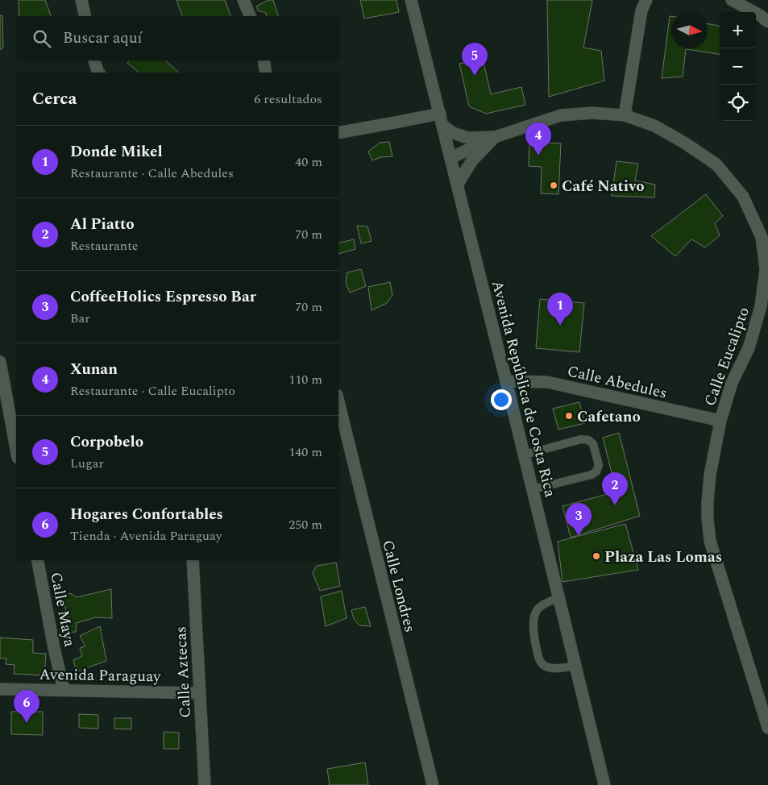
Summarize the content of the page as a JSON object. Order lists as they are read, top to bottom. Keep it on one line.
{"streets":{"street":["Calle Eucalipto","Calle Abedules","Avenida República de Costa Rica","Calle Londres","Calle Maya","Calle Aztecas","Avenida Paraguay"]},"crossings":[["Calle Eucalipto","Calle Abedules"],["Calle Eucalipto","Avenida República de Costa Rica"],["Calle Abedules","Avenida República de Costa Rica"],["Calle Maya","Avenida Paraguay"],["Calle Aztecas","Avenida Paraguay"]],"places":["Café Nativo","Cafetano","Plaza Las Lomas"],"north":"right","page":{"map_buttons":["+","−"],"search":"Buscar aquí","pins":["5","4","1","2","3","6"],"heading":["Cerca","6 resultados"],"list":[{"mark":"1","name":"Donde Mikel","note":"Restaurante · Calle Abedules","value":"40 m"},{"mark":"2","name":"Al Piatto","note":"Restaurante","value":"70 m"},{"mark":"3","name":"CoffeeHolics Espresso Bar","note":"Bar","value":"70 m"},{"mark":"4","name":"Xunan","note":"Restaurante · Calle Eucalipto","value":"110 m"},{"mark":"5","name":"Corpobelo","note":"Lugar","value":"140 m"},{"mark":"6","name":"Hogares Confortables","note":"Tienda · Avenida Paraguay","value":"250 m"}]}}
